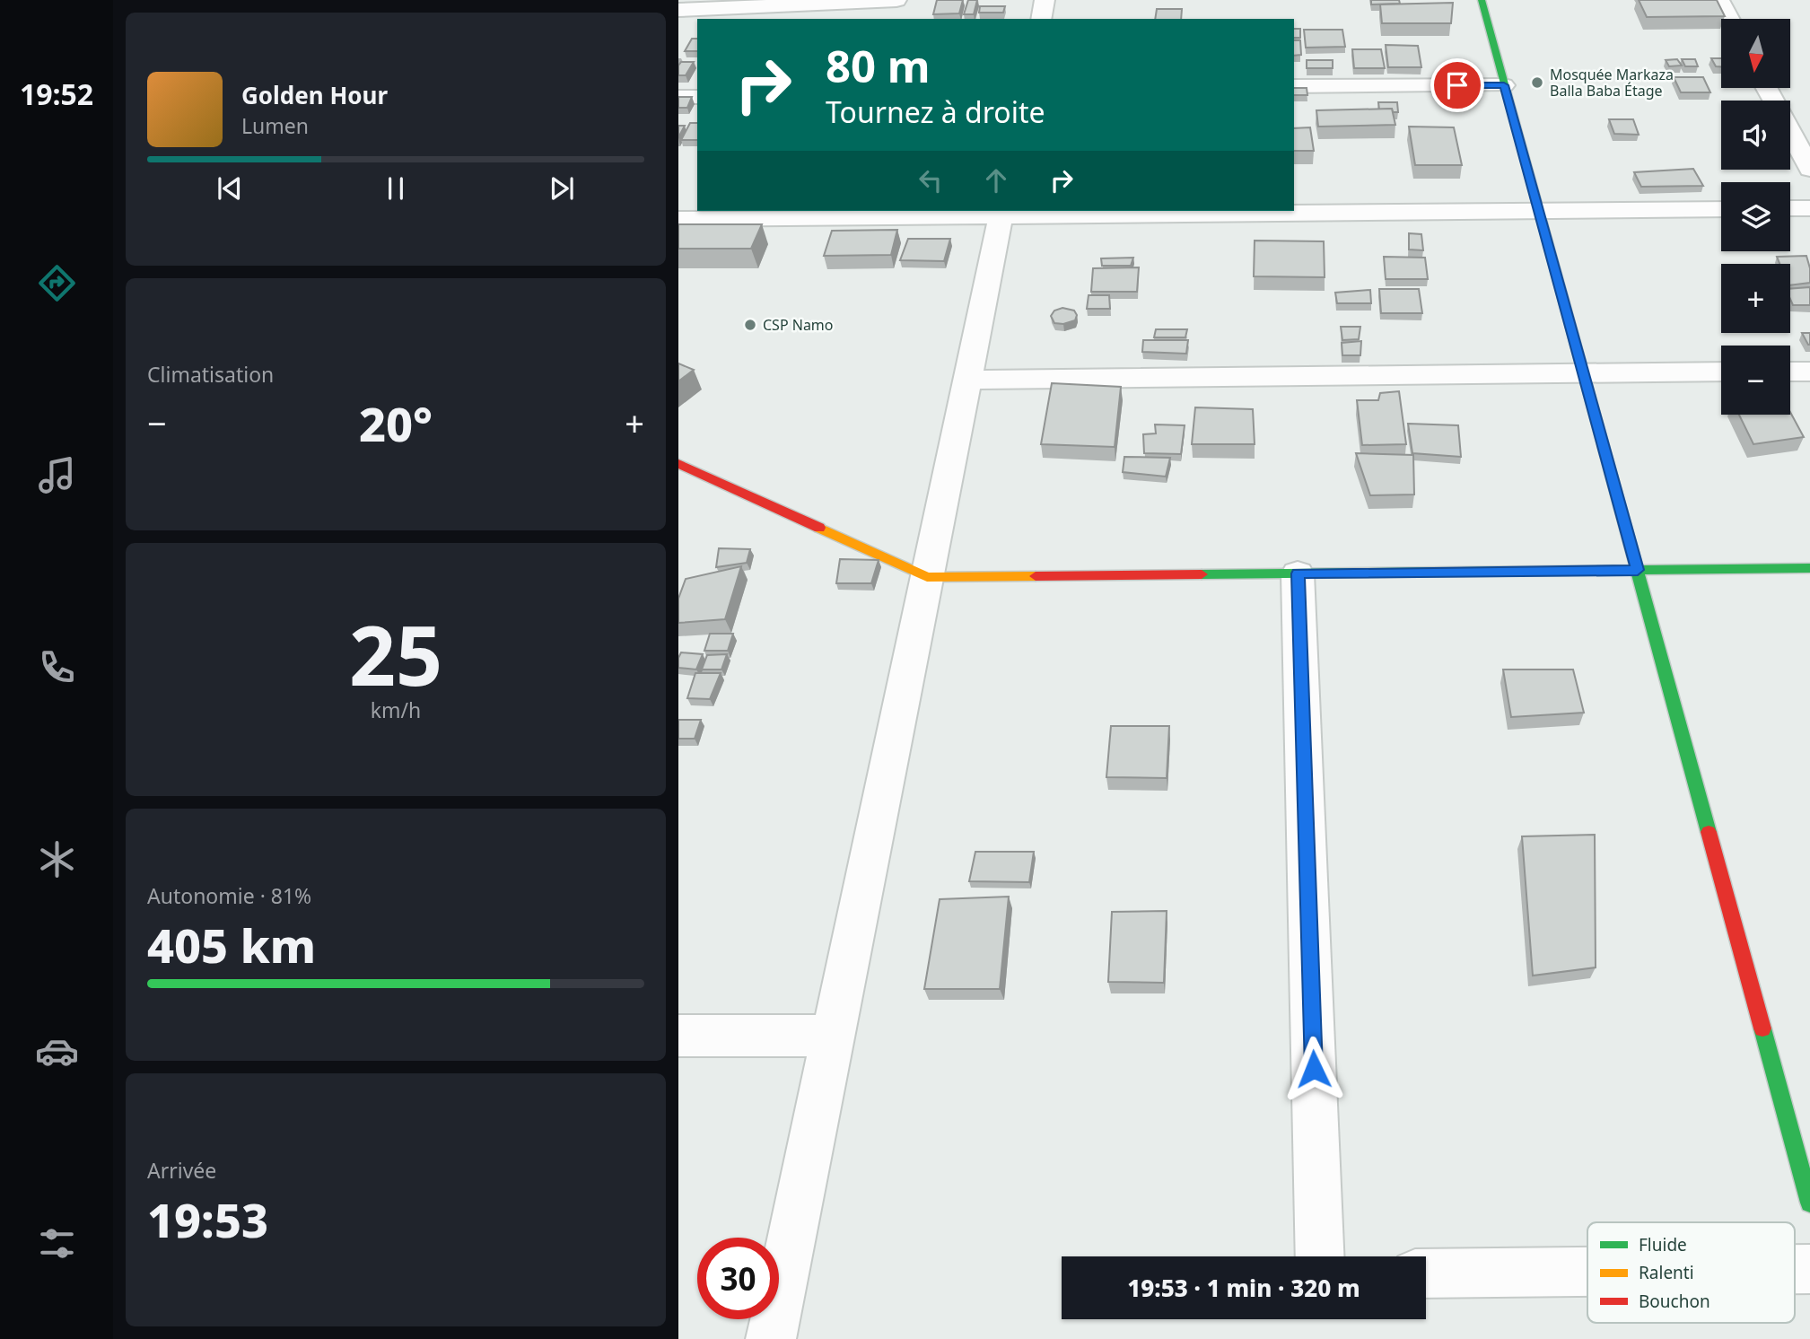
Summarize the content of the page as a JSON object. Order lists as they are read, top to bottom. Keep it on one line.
{"places":["Mosquée Markaza Balla Baba Étage","CSP Namo"],"legend":["Fluide","Ralenti","Bouchon"],"north":"bottom","page":{"tabs":"19:52","map_buttons":["+","−"],"turn":["80 m","Tournez à droite"],"song":["Golden Hour","Lumen"],"tile":["Climatisation",["25","km/h"],["Autonomie · 81%","405 km"],["Arrivée","19:53"]],"heat":["−","20°","+"],"limit":"30","trip":"19:53 · 1 min · 320 m"}}
